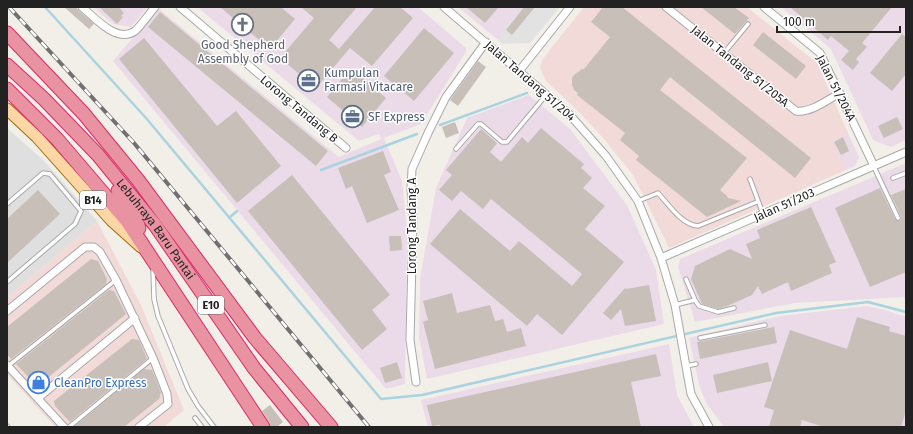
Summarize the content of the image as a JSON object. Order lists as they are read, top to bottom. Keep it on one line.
{"streets":{"highway":["Lebuhraya Baru Pantai","E10"],"main road":["B14"],"street":["Jalan Tandang 51/205A","Jalan Tandang 51/204","Jalan 51/204A","Lorong Tandang B","Jalan 51/203","Lorong Tandang A"]},"crossings":[["Jalan Tandang 51/205A","Jalan 51/204A"],["Jalan Tandang 51/204","Jalan 51/203"],["Jalan Tandang 51/204","Lorong Tandang A"],["Jalan 51/204A","Jalan 51/203"],["B14","Lebuhraya Baru Pantai"]],"places":{"church":["Good Shepherd Assembly of God"],"office":["Kumpulan Farmasi Vitacare","SF Express"],"shop":["CleanPro Express"]},"scale_bar":"100 m"}
